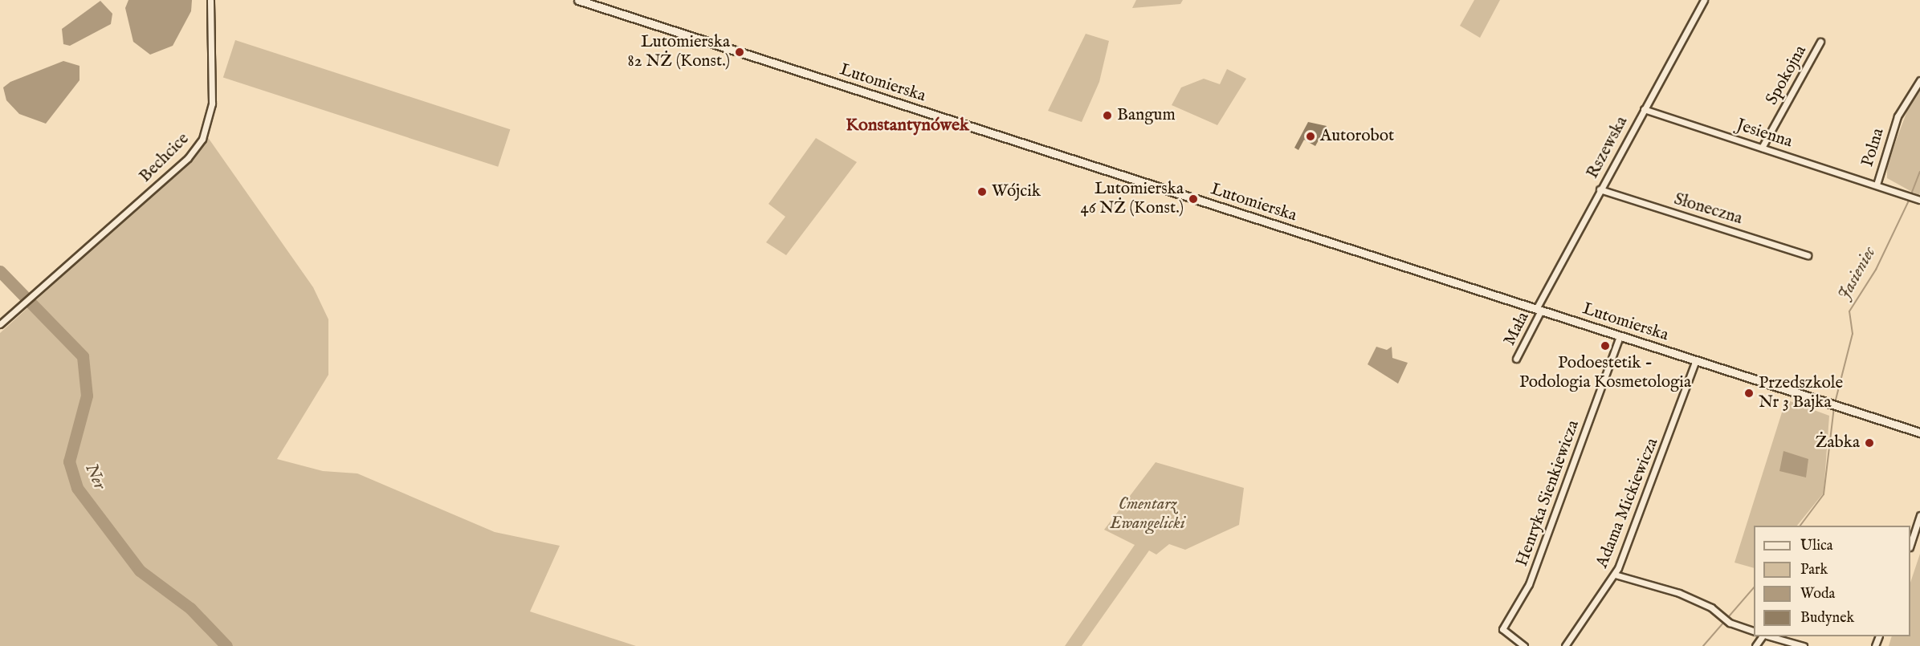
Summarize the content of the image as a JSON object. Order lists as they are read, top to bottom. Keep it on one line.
{"streets":{"main road":["Lutomierska"],"street":["Spokojna","Jesienna","Rszewska","Polna","Bechcice","Słoneczna","Mała","Henryka Sienkiewicza","Adama Mickiewicza"]},"crossings":[["Spokojna","Jesienna"],["Lutomierska","Rszewska"],["Lutomierska","Mała"],["Lutomierska","Henryka Sienkiewicza"],["Lutomierska","Adama Mickiewicza"],["Jesienna","Rszewska"],["Jesienna","Polna"],["Rszewska","Słoneczna"],["Rszewska","Mała"]],"districts":["Konstantynówek"],"water":["Jasieniec","Ner"],"parks":["Cmentarz Ewangelicki"],"places":["Lutomierska 82 NŻ (Konst.)","Bangum","Autorobot","Wójcik","Lutomierska 46 NŻ (Konst.)","Podoestetik - Podologia Kosmetologia","Przedszkole Nr 3 Bajka","Żabka"],"legend":["Ulica","Park","Woda","Budynek"]}
